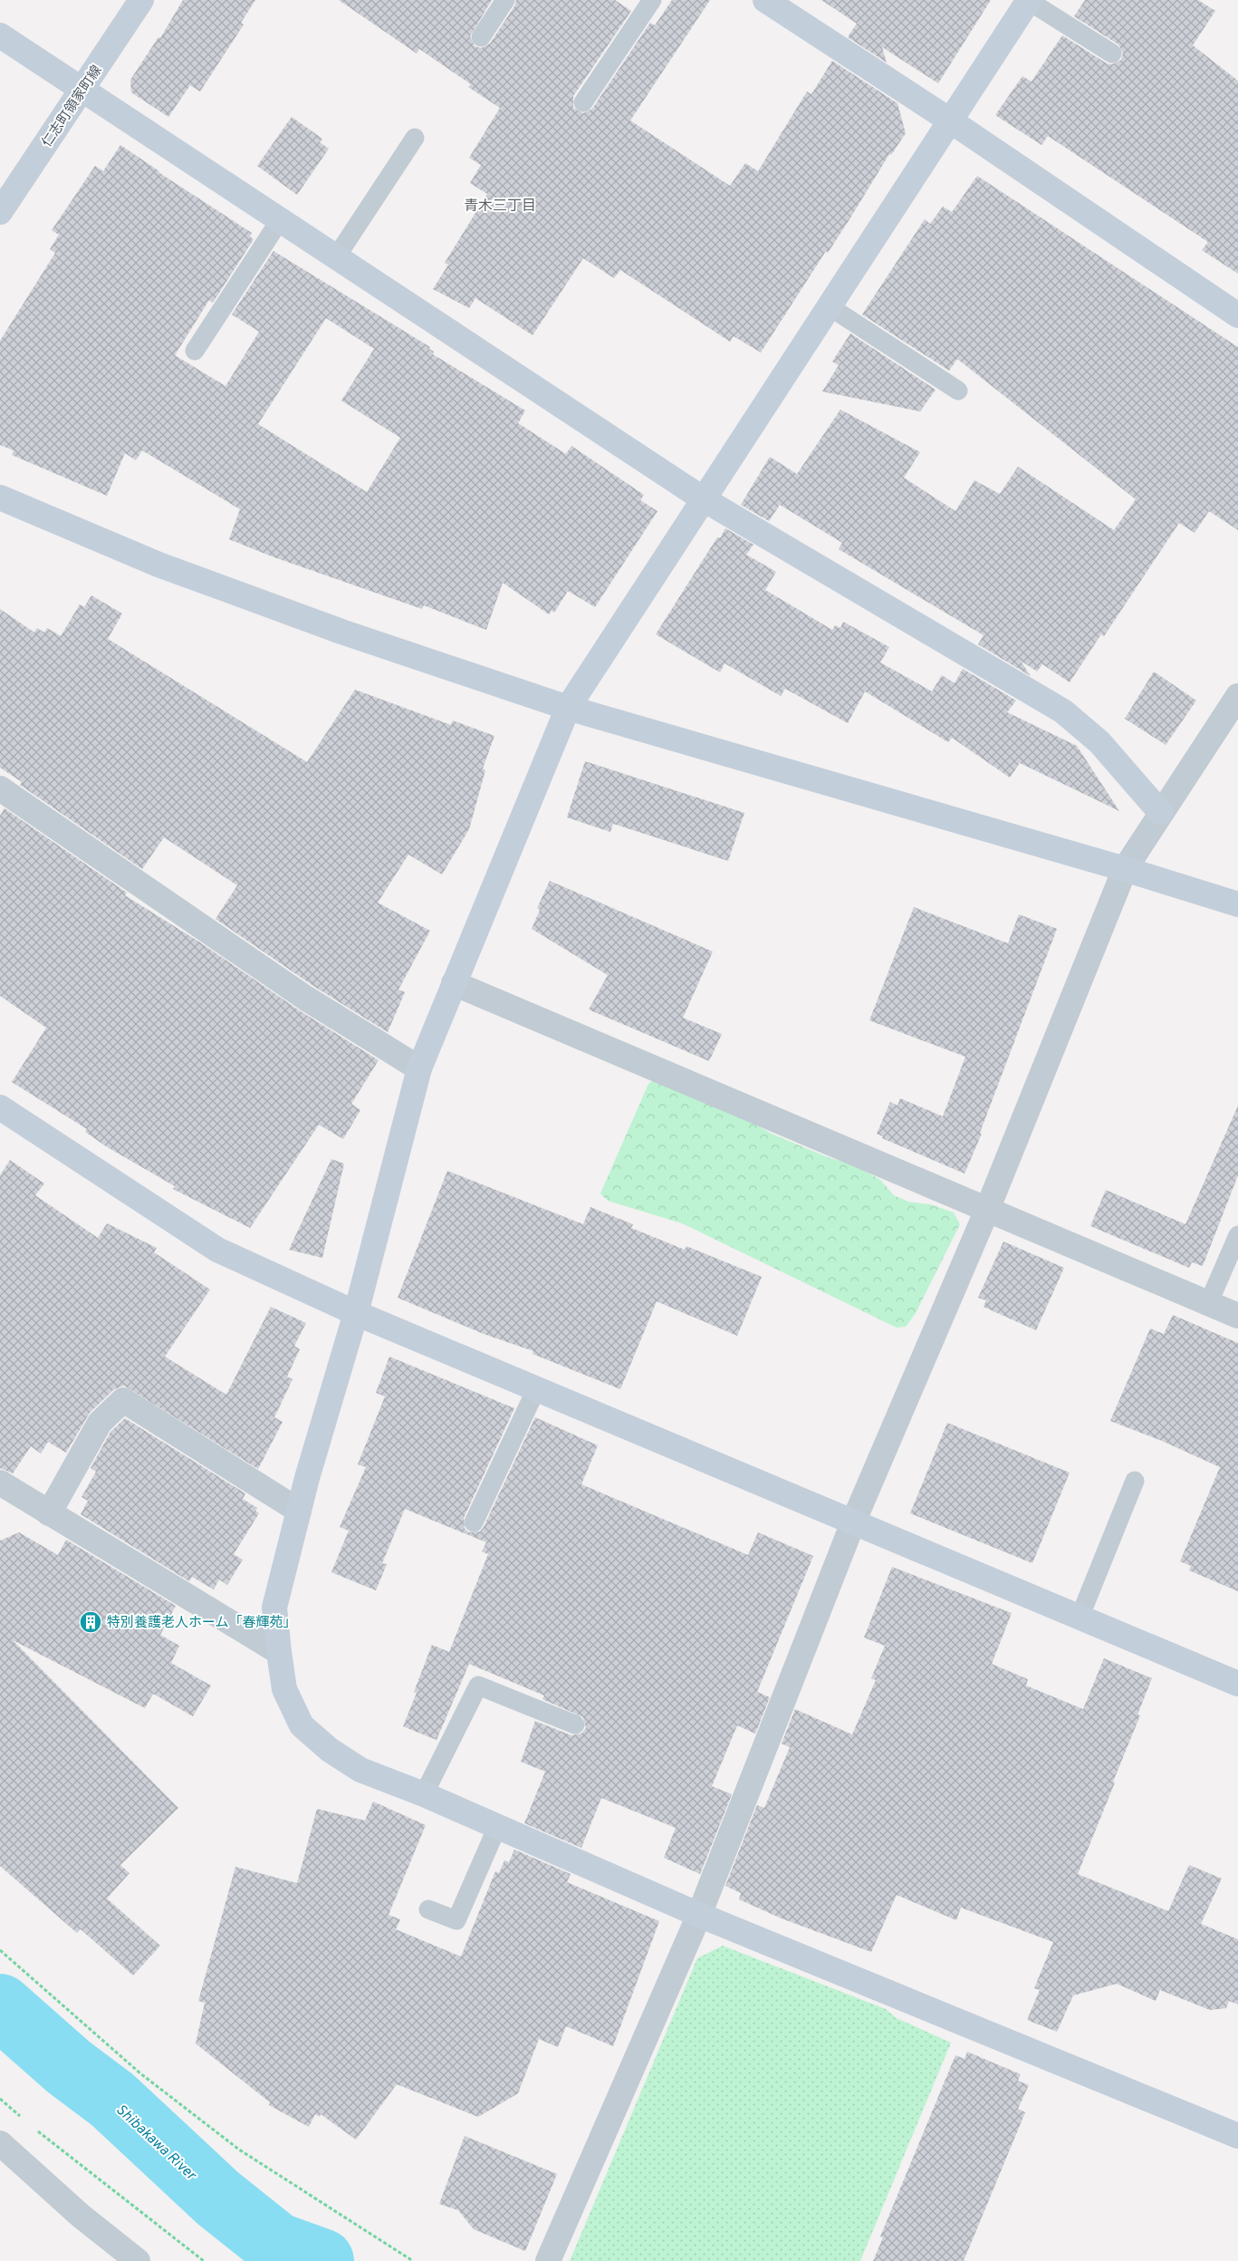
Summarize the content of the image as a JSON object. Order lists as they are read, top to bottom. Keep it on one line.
{"streets":{"street":["仁志町領家町線"]},"districts":["青木三丁目"],"water":["Shibakawa River"],"places":{"building":["特別養護老人ホーム「春輝苑」"]}}
